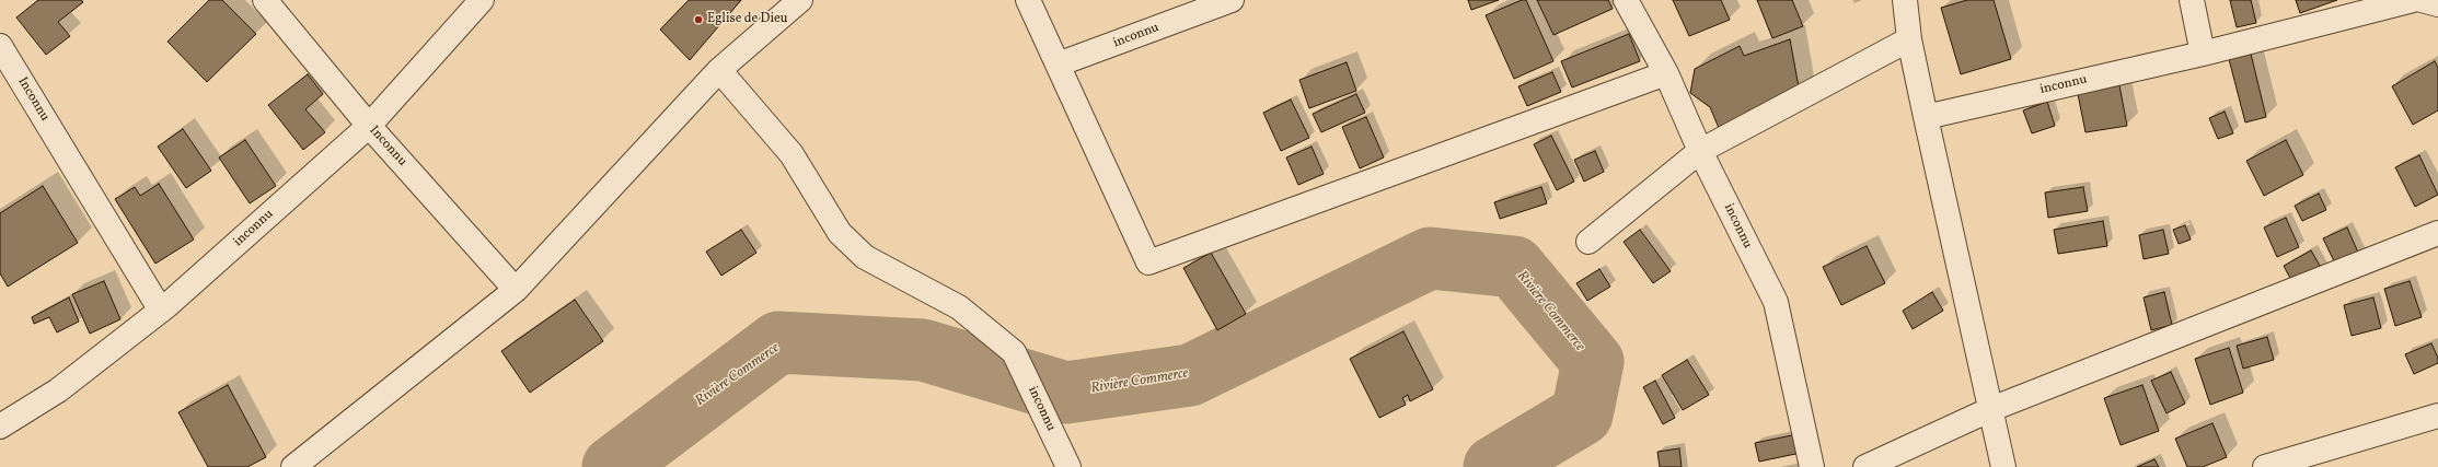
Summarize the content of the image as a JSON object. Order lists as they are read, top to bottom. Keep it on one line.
{"streets":{"street":["inconnu","Inconnu"]},"crossings":[["inconnu","Inconnu"]],"water":["Rivière Commerce"],"places":["Eglise de Dieu"]}
